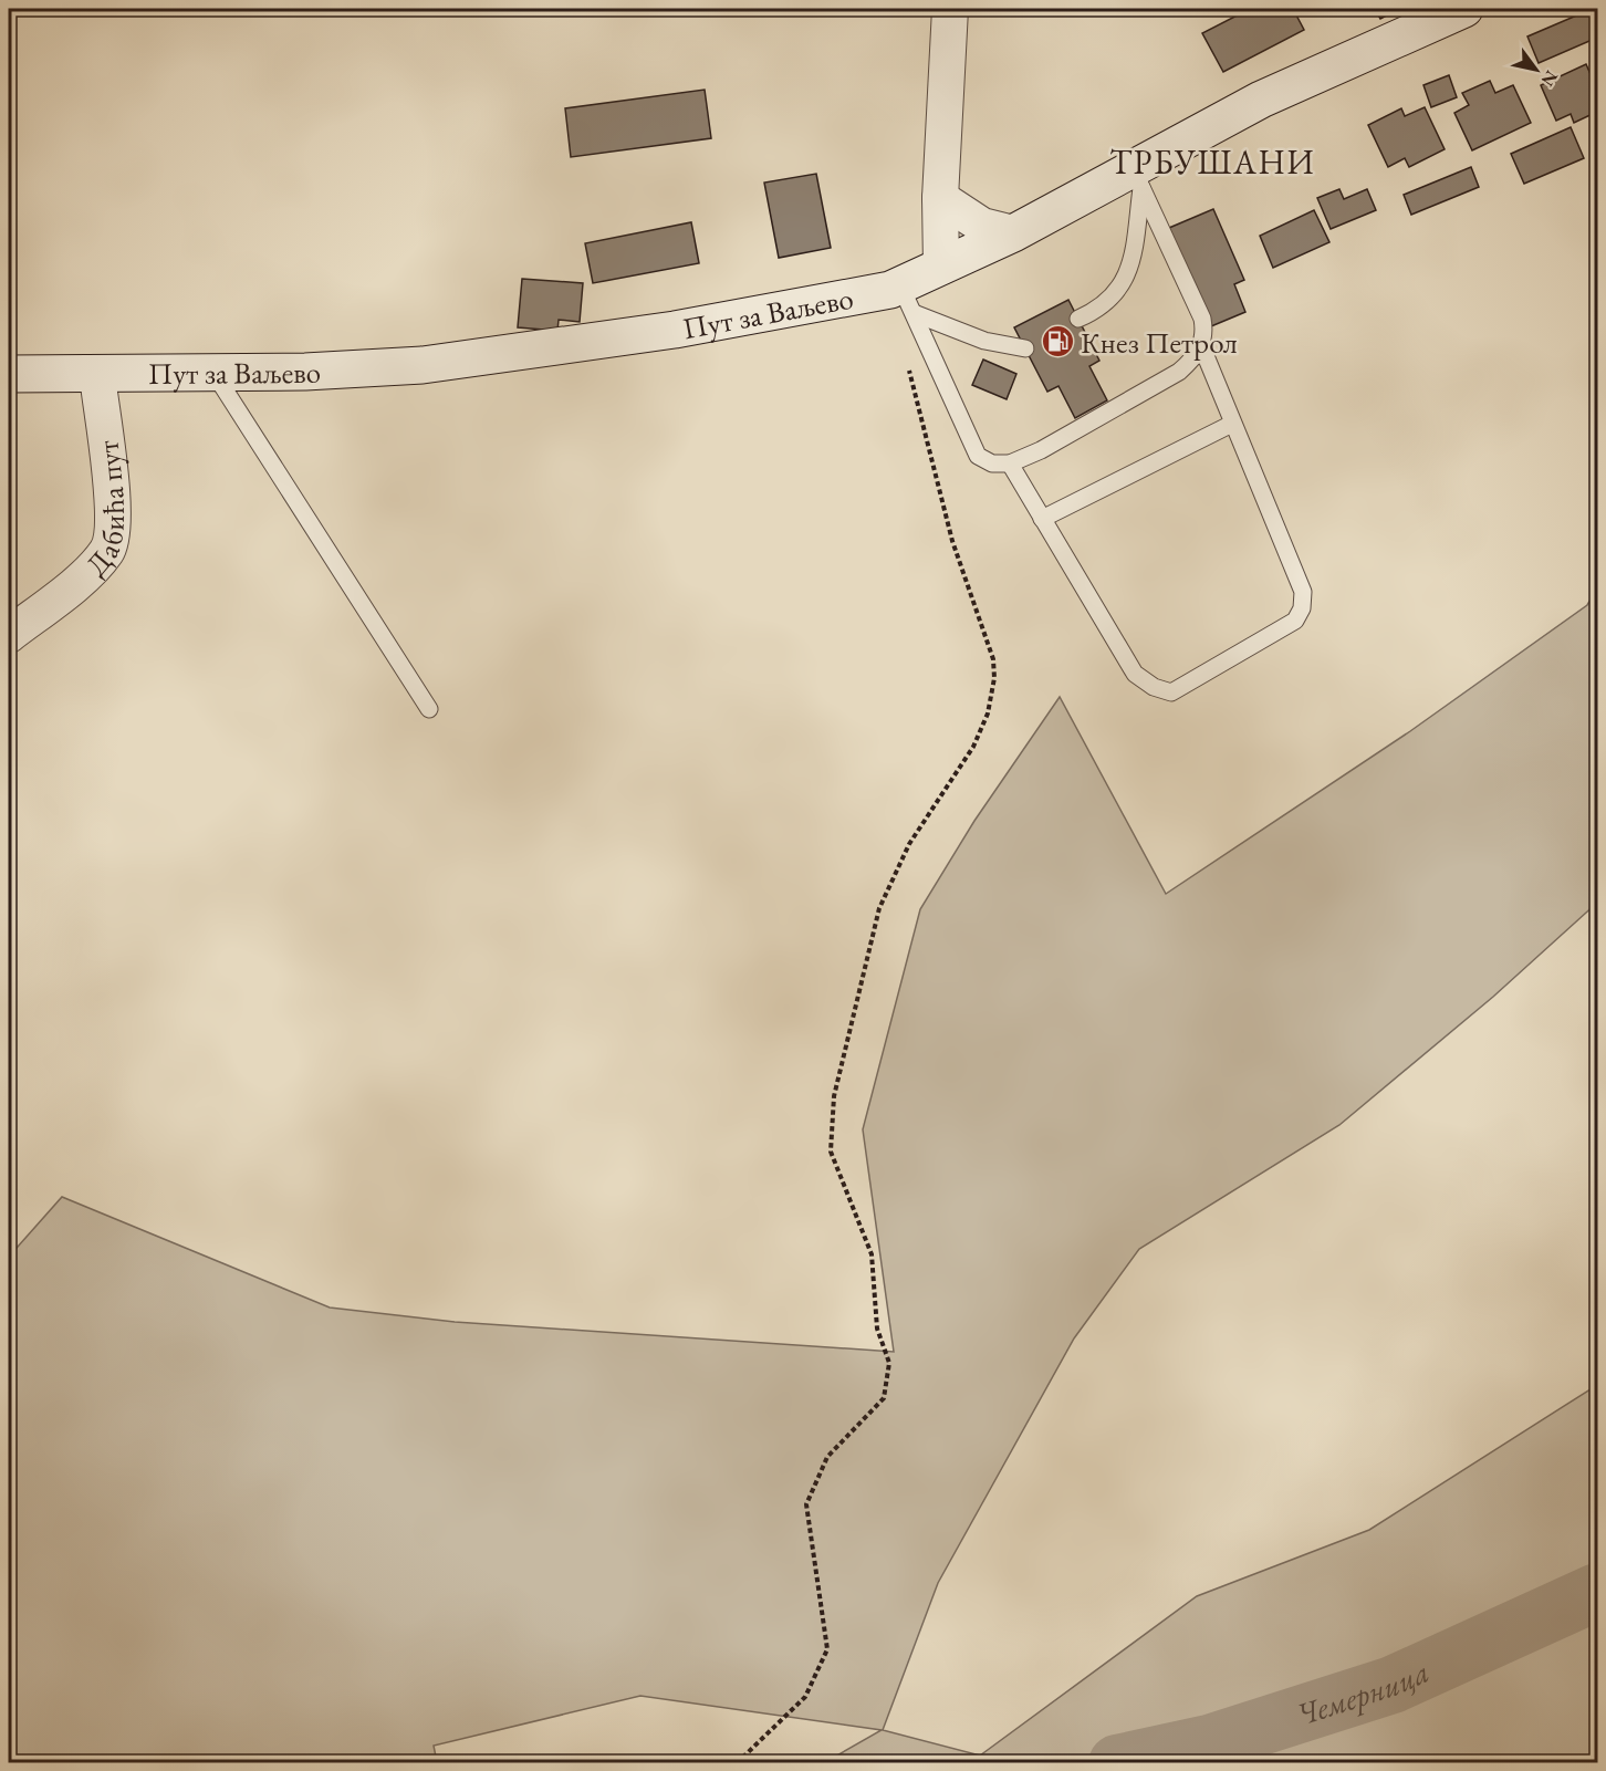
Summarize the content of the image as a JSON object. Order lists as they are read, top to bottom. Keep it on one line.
{"streets":{"main road":["Пут за Ваљево"],"street":["Дабића пут"]},"crossings":[["Пут за Ваљево","Дабића пут"]],"districts":["ТРБУШАНИ"],"water":["Чемерница"],"places":{"fuel station":["Кнез Петрол"]},"north":"bottom right"}
